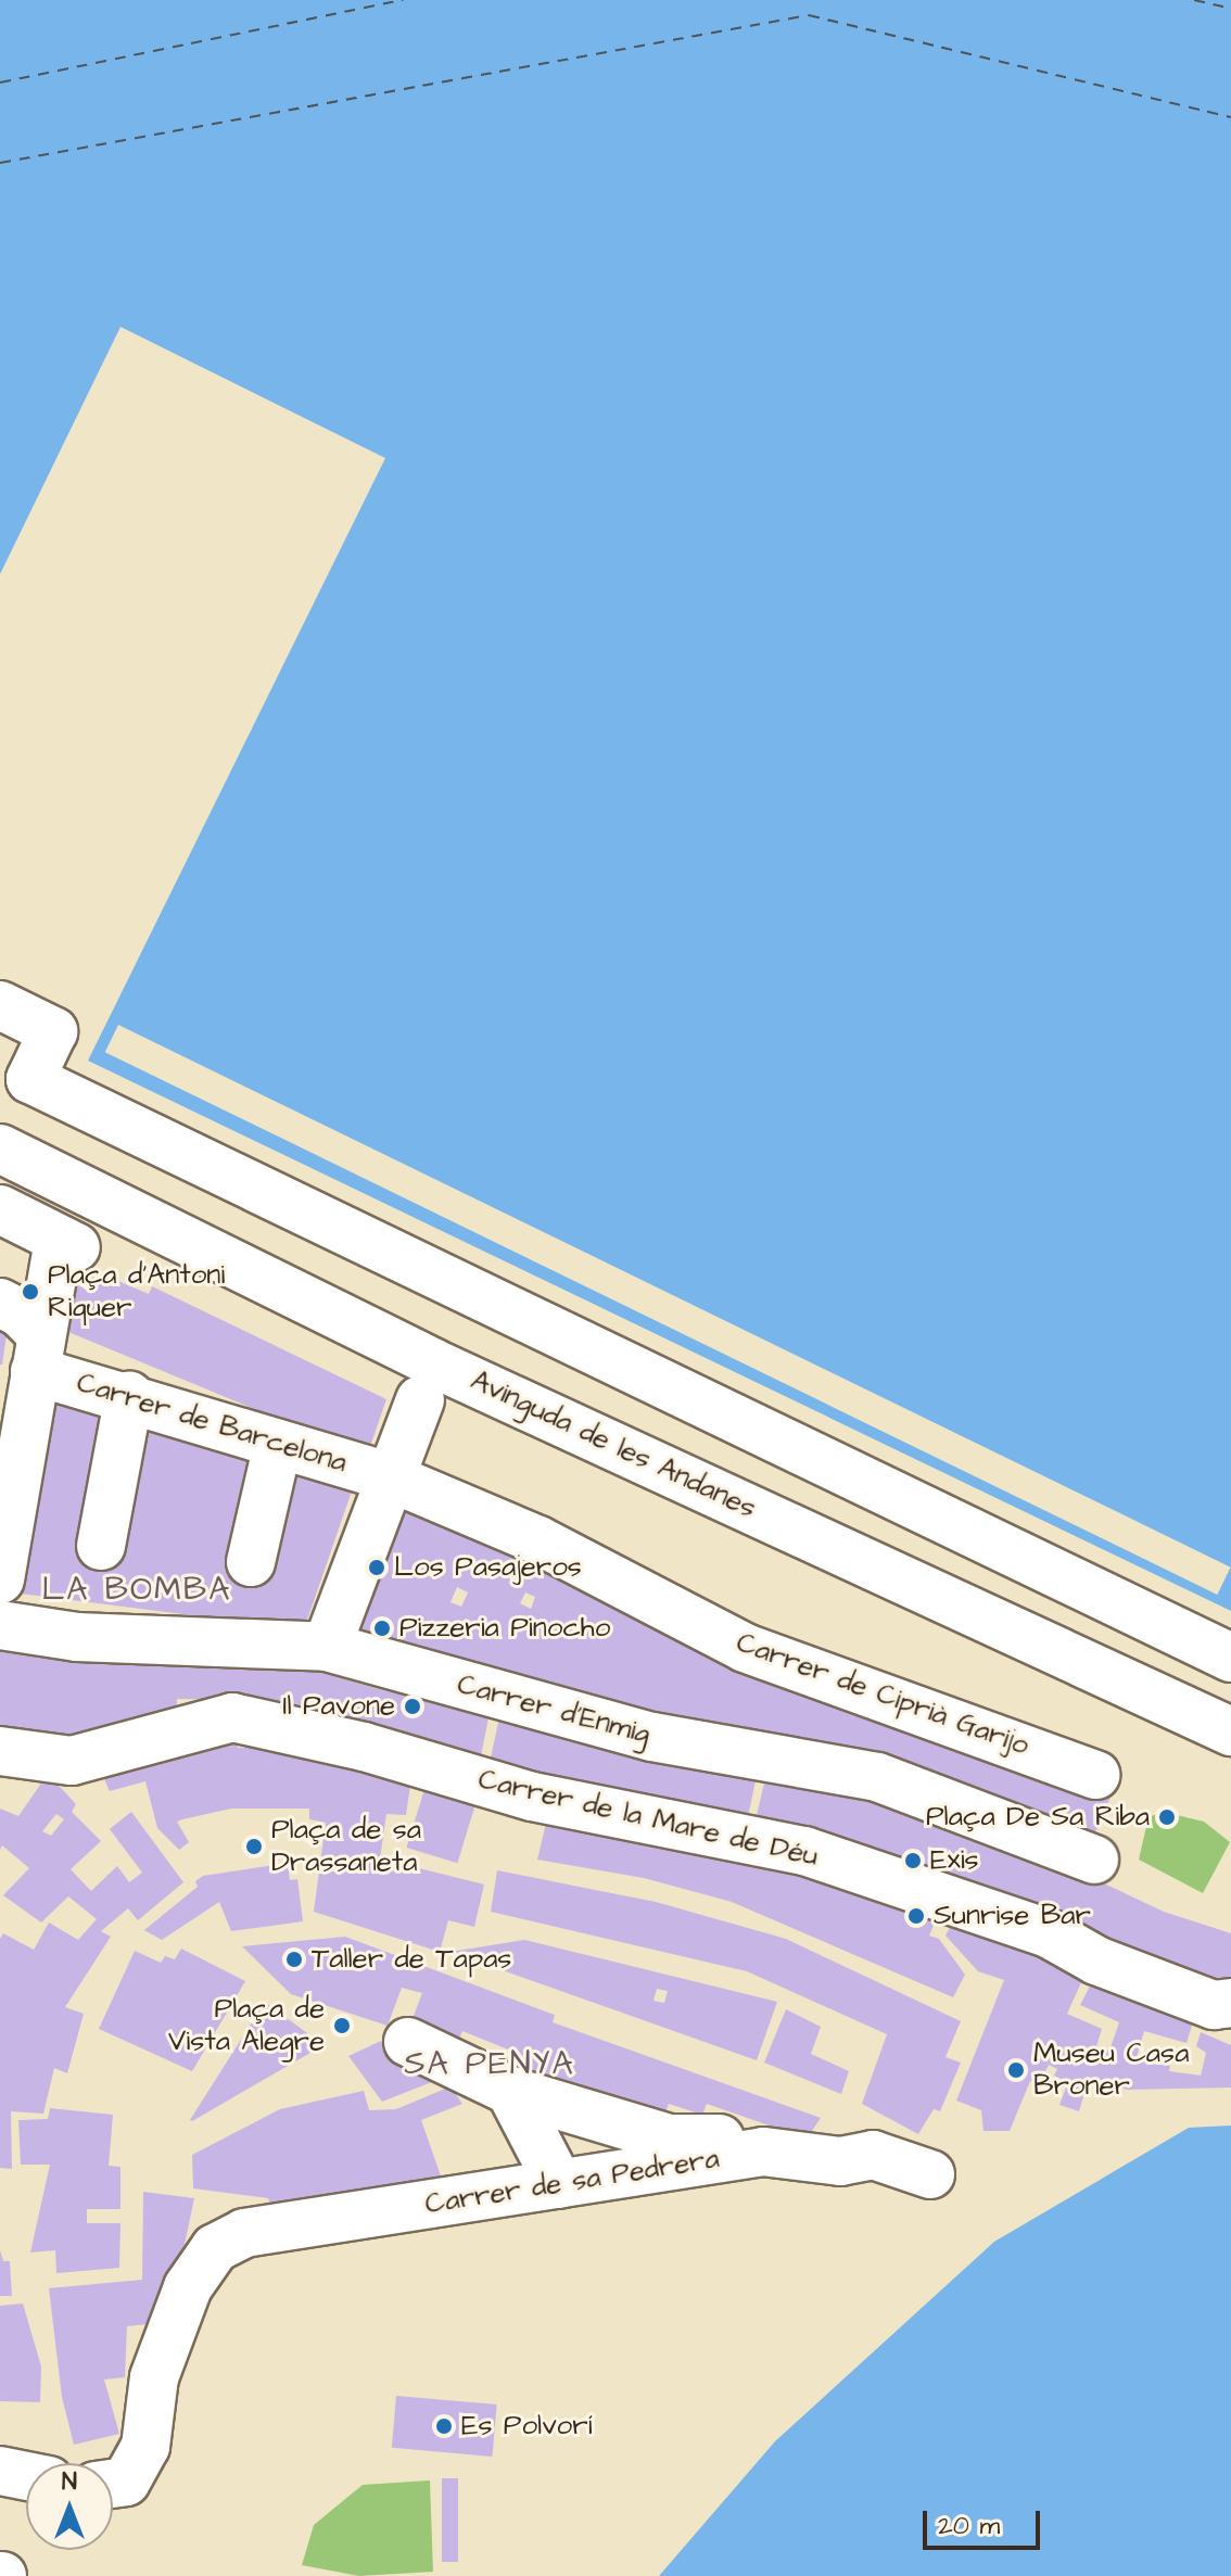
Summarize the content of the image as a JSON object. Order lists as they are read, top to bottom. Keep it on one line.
{"streets":{"street":["Carrer de Barcelona","Avinguda de les Andanes","Carrer de Ciprià Garijo","Carrer d'Enmig","Carrer de la Mare de Déu","Carrer de sa Pedrera"]},"crossings":[["Carrer de Barcelona","Carrer de Ciprià Garijo"]],"districts":["LA BOMBA","SA PENYA"],"places":["Plaça d'Antoni Riquer","Los Pasajeros","Pizzeria Pinocho","Il Pavone","Plaça De Sa Riba","Plaça de sa Drassaneta","Exis","Sunrise Bar","Taller de Tapas","Plaça de Vista Alegre","Museu Casa Broner","Es Polvorí"],"scale_bar":"20 m","north":"top"}
